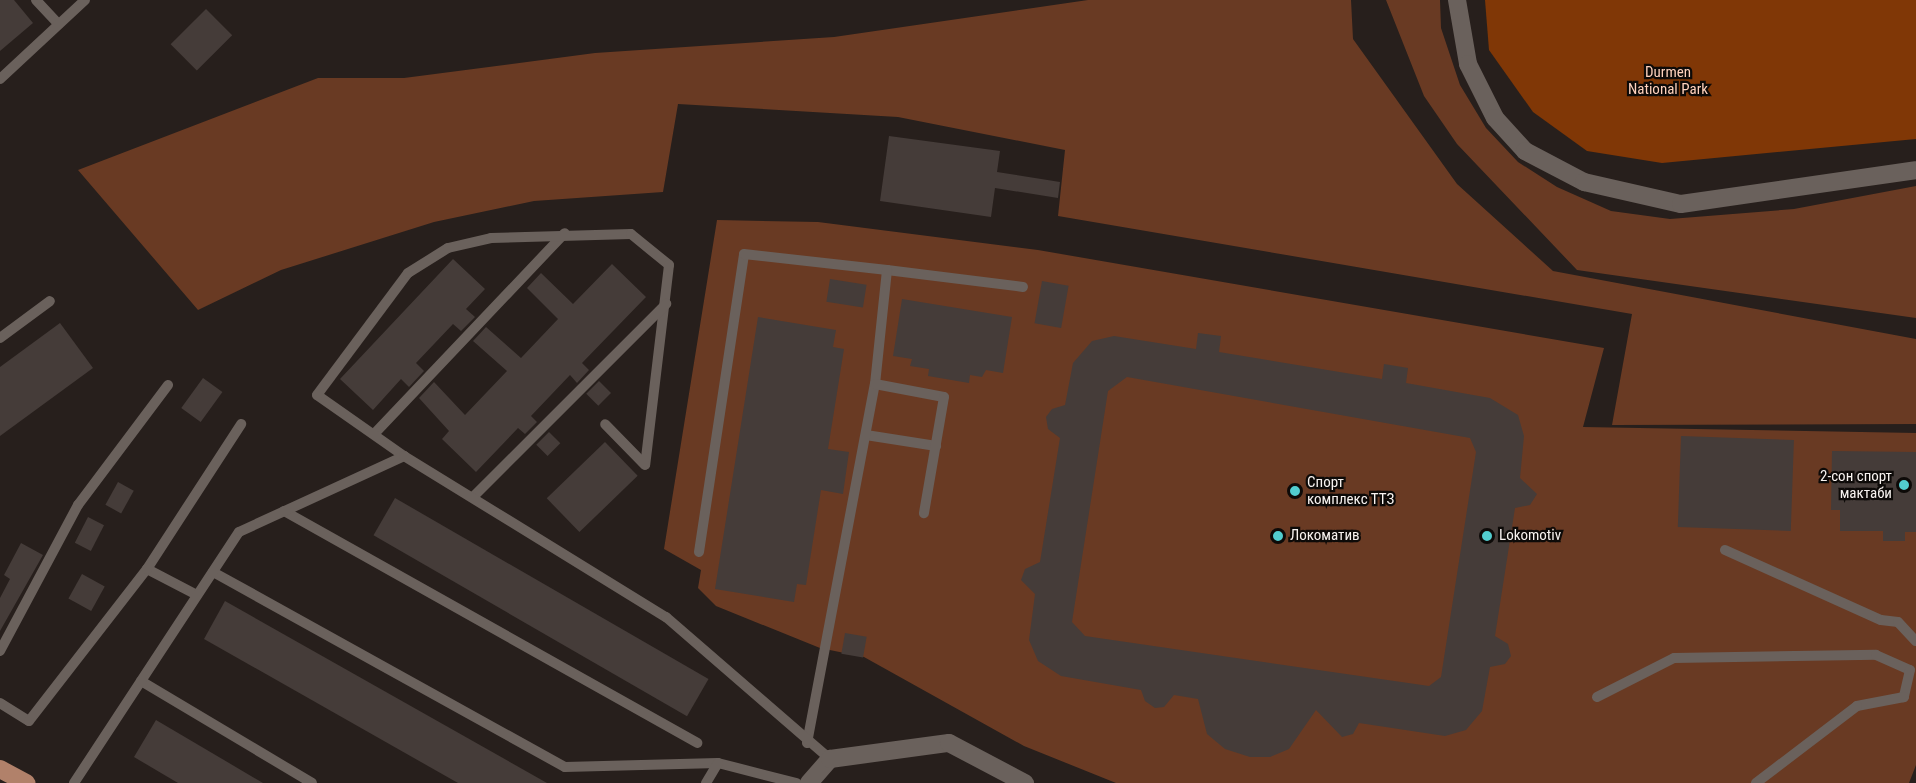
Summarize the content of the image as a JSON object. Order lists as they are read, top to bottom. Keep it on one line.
{"parks":["Durmen National Park"],"places":["2-сон спорт мактаби","Спорт комплекс ТТЗ","Локоматив","Lokomotiv"]}
